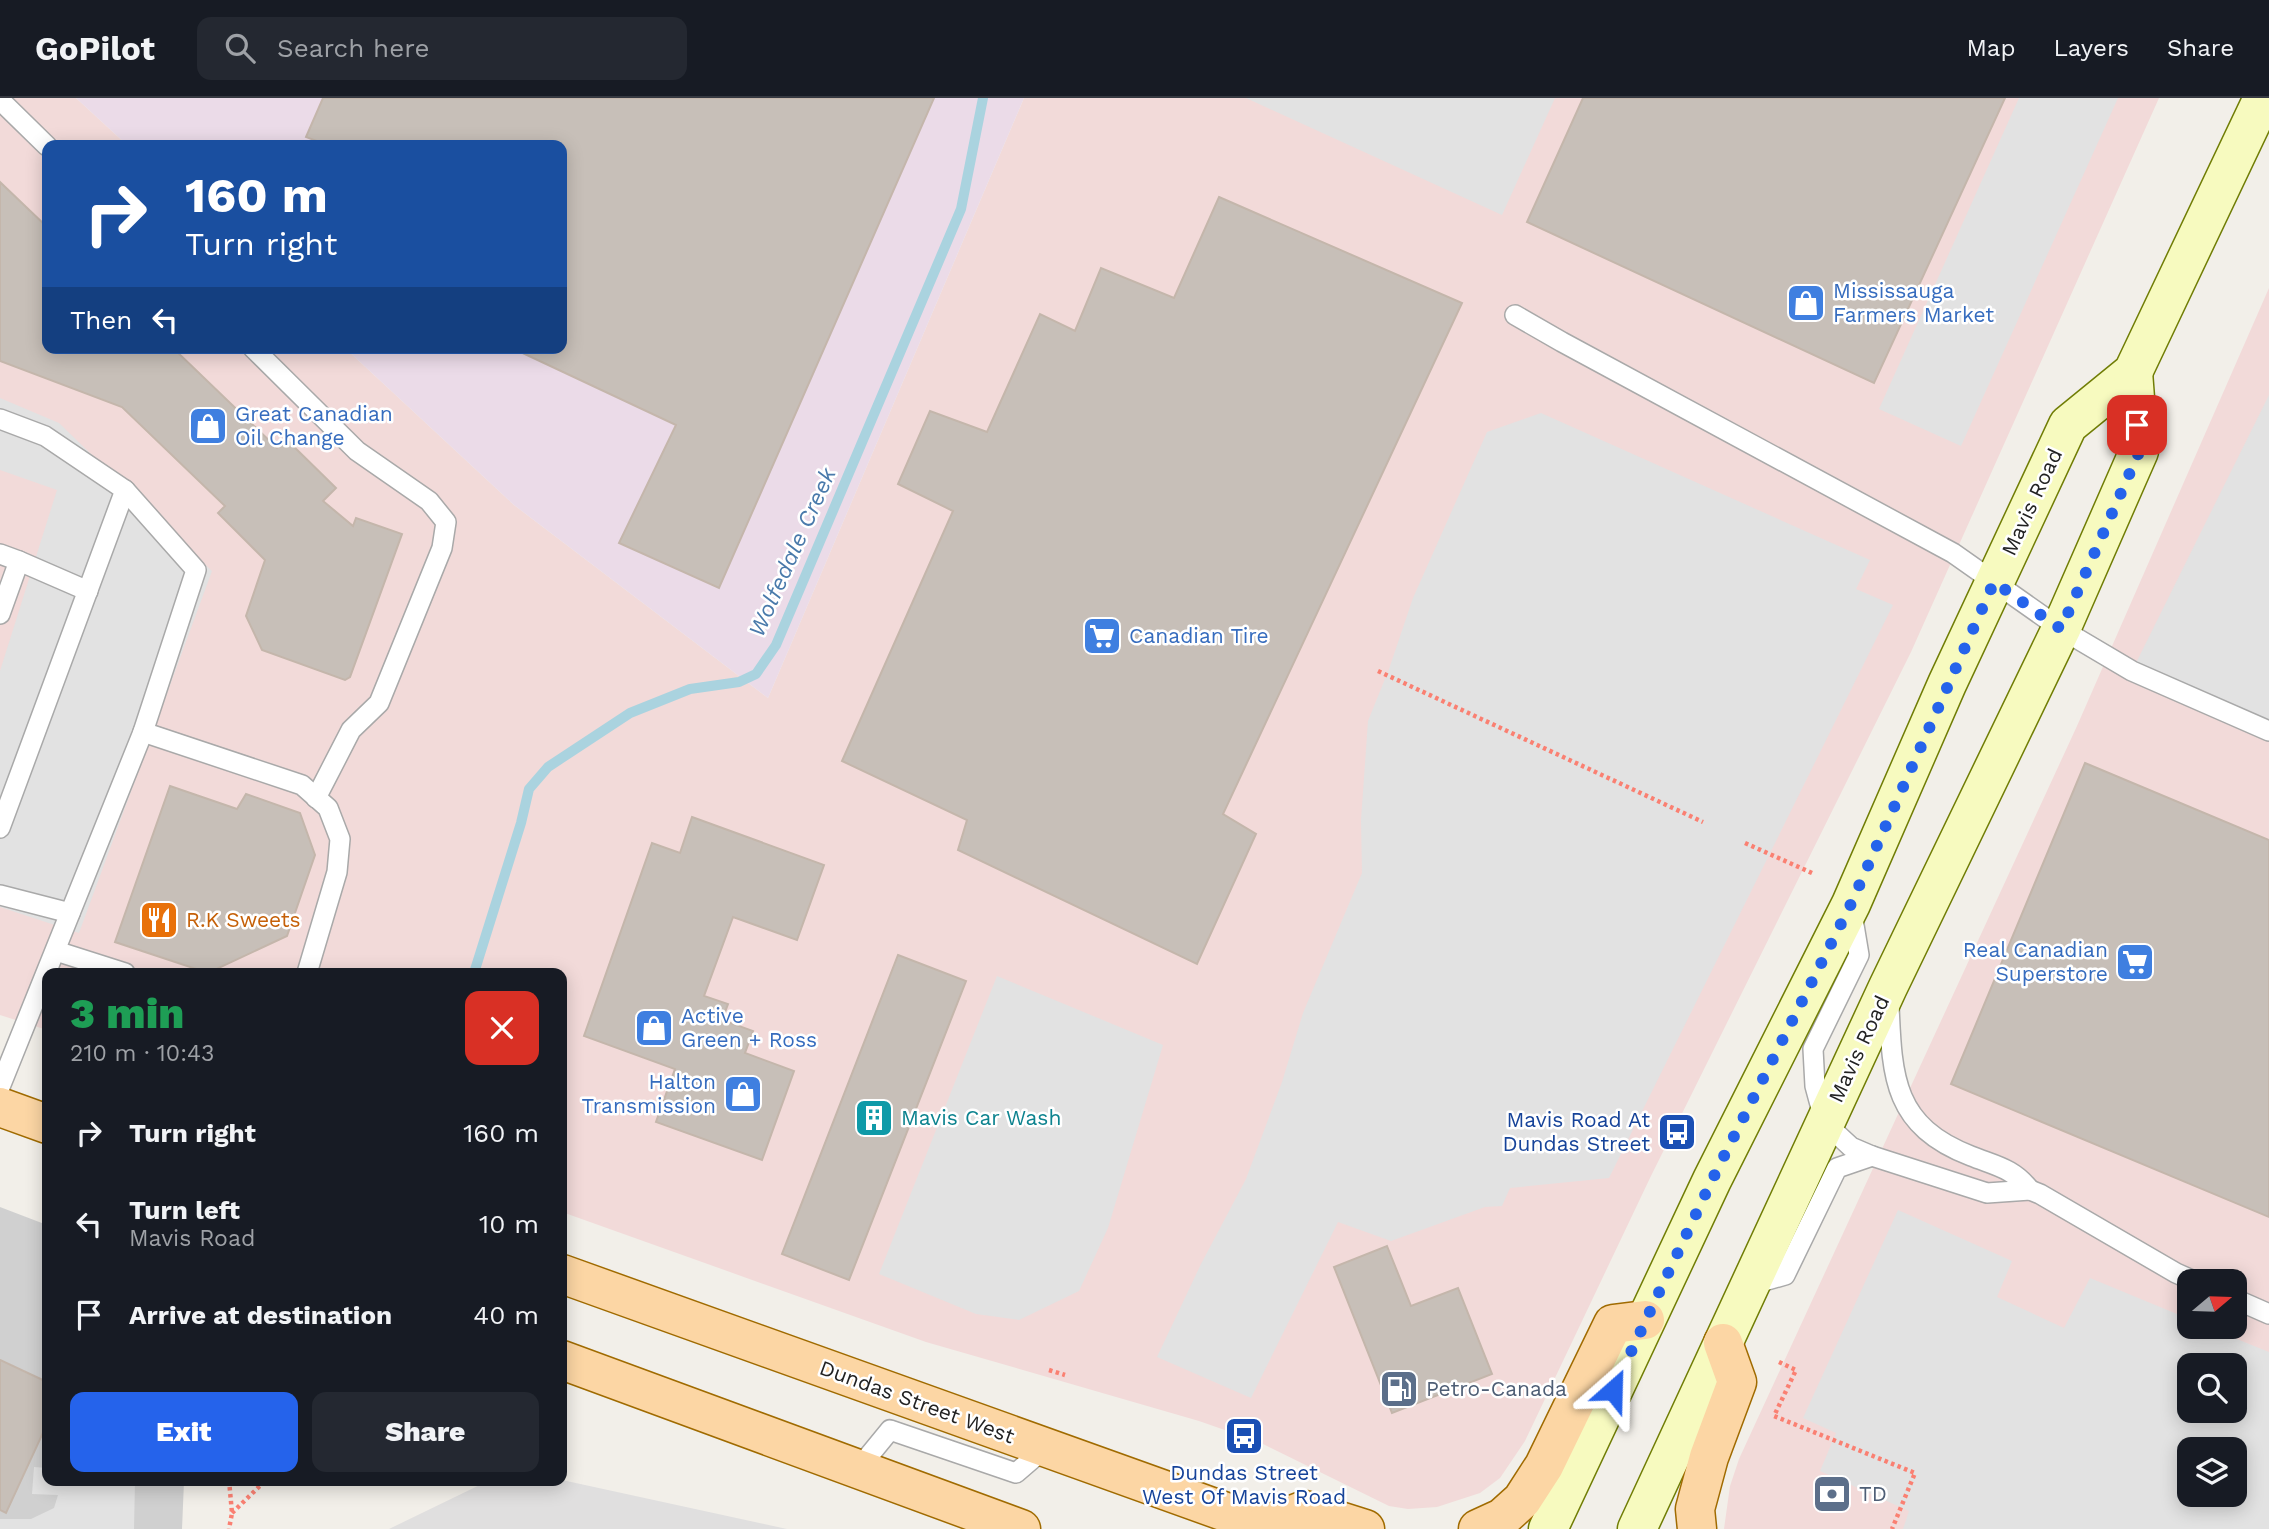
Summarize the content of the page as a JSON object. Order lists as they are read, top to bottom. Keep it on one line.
{"streets":{"main road":["Mavis Road","Dundas Street West"]},"water":["Wolfedale Creek"],"places":{"shop":["Mississauga Farmers Market","Great Canadian Oil Change","Active Green + Ross","Halton Transmission"],"supermarket":["Canadian Tire","Real Canadian Superstore"],"restaurant":["R.K Sweets"],"building":["Mavis Car Wash"],"bus stop":["Mavis Road At Dundas Street","Dundas Street West Of Mavis Road"],"fuel station":["Petro-Canada"],"bank":["TD"]},"north":"right","page":{"header":"GoPilot","search":"Search here","nav":["Map","Layers","Share"],"turn":["160 m","Turn right"],"then":"Then","heading":["3 min","210 m · 10:43"],"list":[{"name":"Turn right","value":"160 m"},{"name":"Turn left","note":"Mavis Road","value":"10 m"},{"name":"Arrive at destination","value":"40 m"}],"buttons":["Exit","Share"]}}
